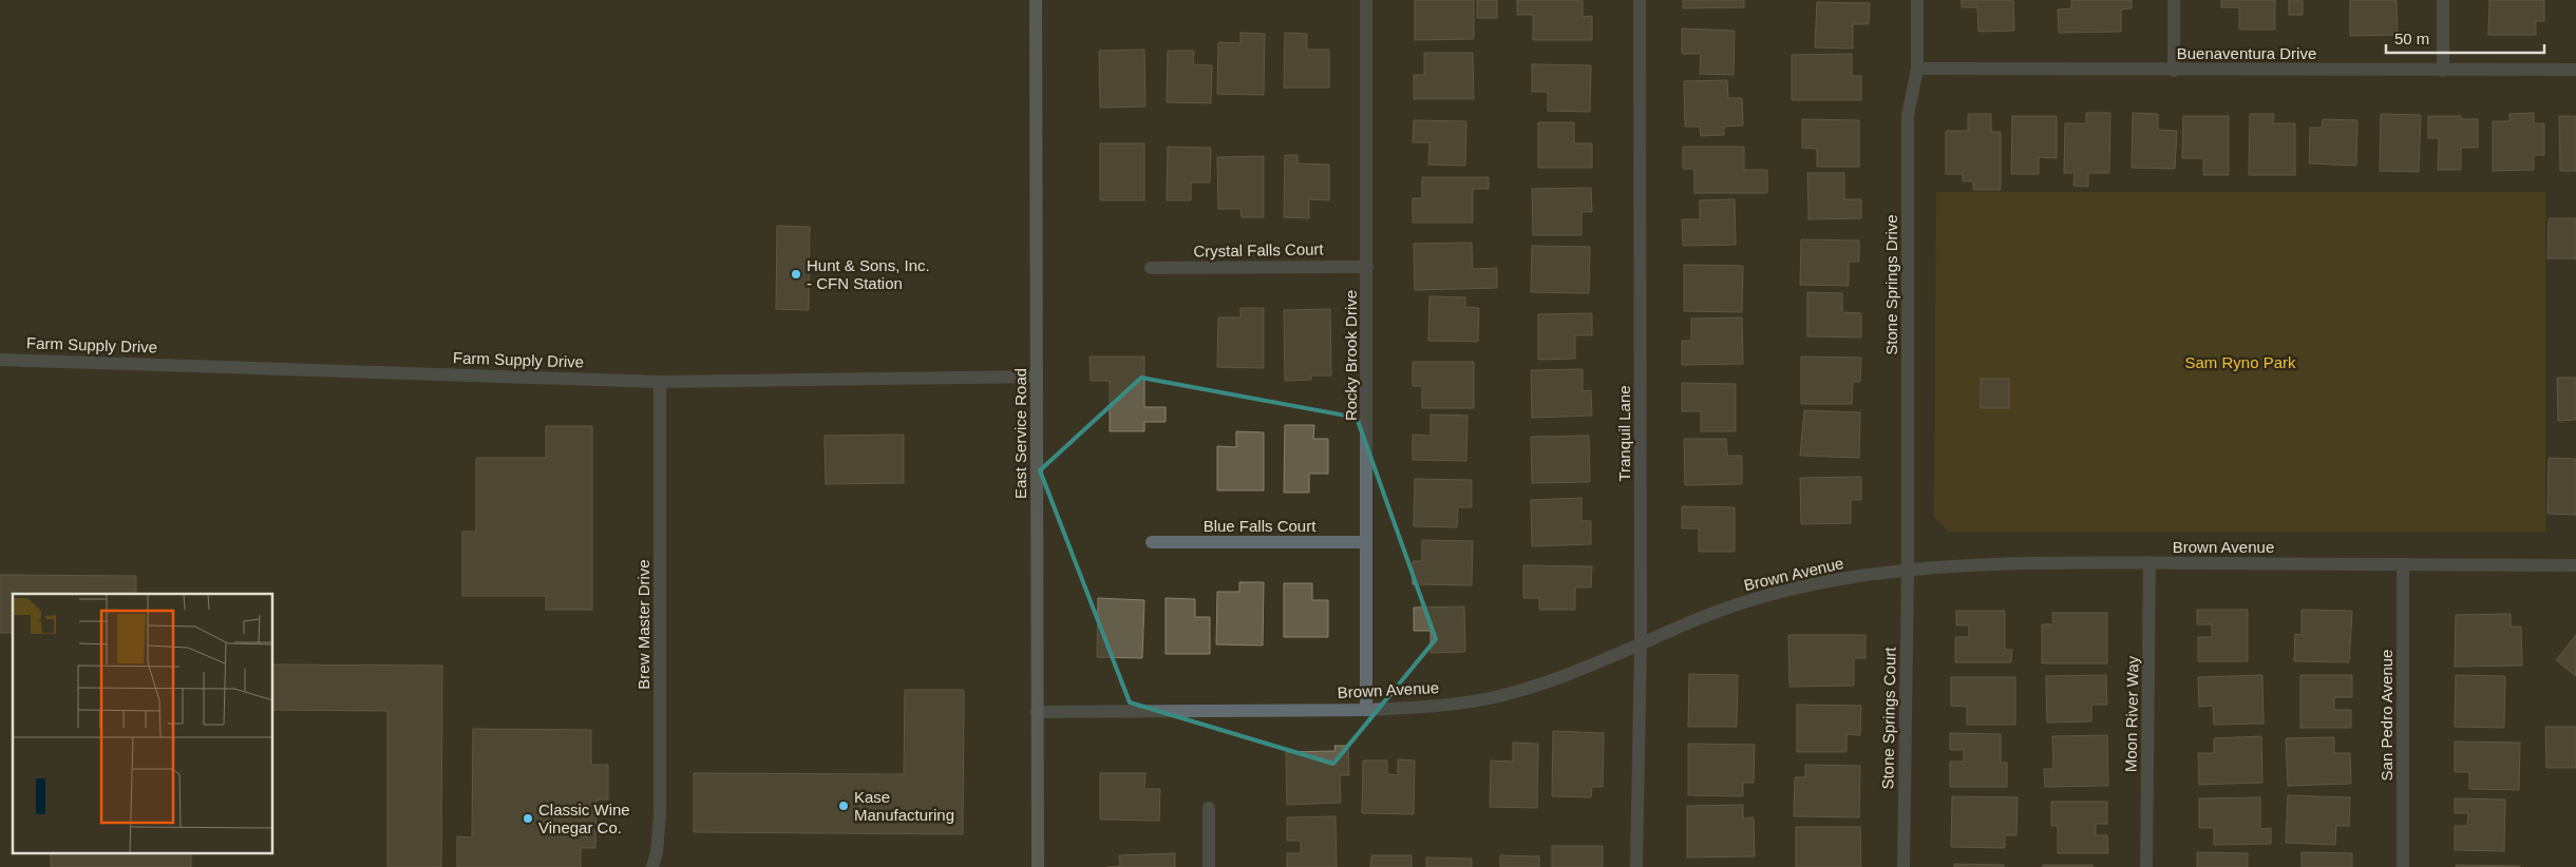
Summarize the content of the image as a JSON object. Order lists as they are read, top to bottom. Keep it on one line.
{"streets":{"street":["Buenaventura Drive","Crystal Falls Court","Stone Springs Drive","Farm Supply Drive","Rocky Brook Drive","East Service Road","Tranquil Lane","Blue Falls Court","Brown Avenue","Brew Master Drive","Moon River Way","San Pedro Avenue","Stone Springs Court"]},"crossings":[["Buenaventura Drive","Stone Springs Drive"],["Crystal Falls Court","Rocky Brook Drive"],["Stone Springs Drive","Brown Avenue"],["Stone Springs Drive","Stone Springs Court"],["Farm Supply Drive","East Service Road"],["Farm Supply Drive","Brew Master Drive"],["Rocky Brook Drive","Blue Falls Court"],["Rocky Brook Drive","Brown Avenue"],["East Service Road","Brown Avenue"],["Tranquil Lane","Brown Avenue"],["Brown Avenue","Moon River Way"],["Brown Avenue","San Pedro Avenue"],["Brown Avenue","Stone Springs Court"]],"parks":["Sam Ryno Park"],"places":["Hunt & Sons, Inc. - CFN Station","Kase Manufacturing","Classic Wine Vinegar Co."],"scale_bar":"50 m"}
